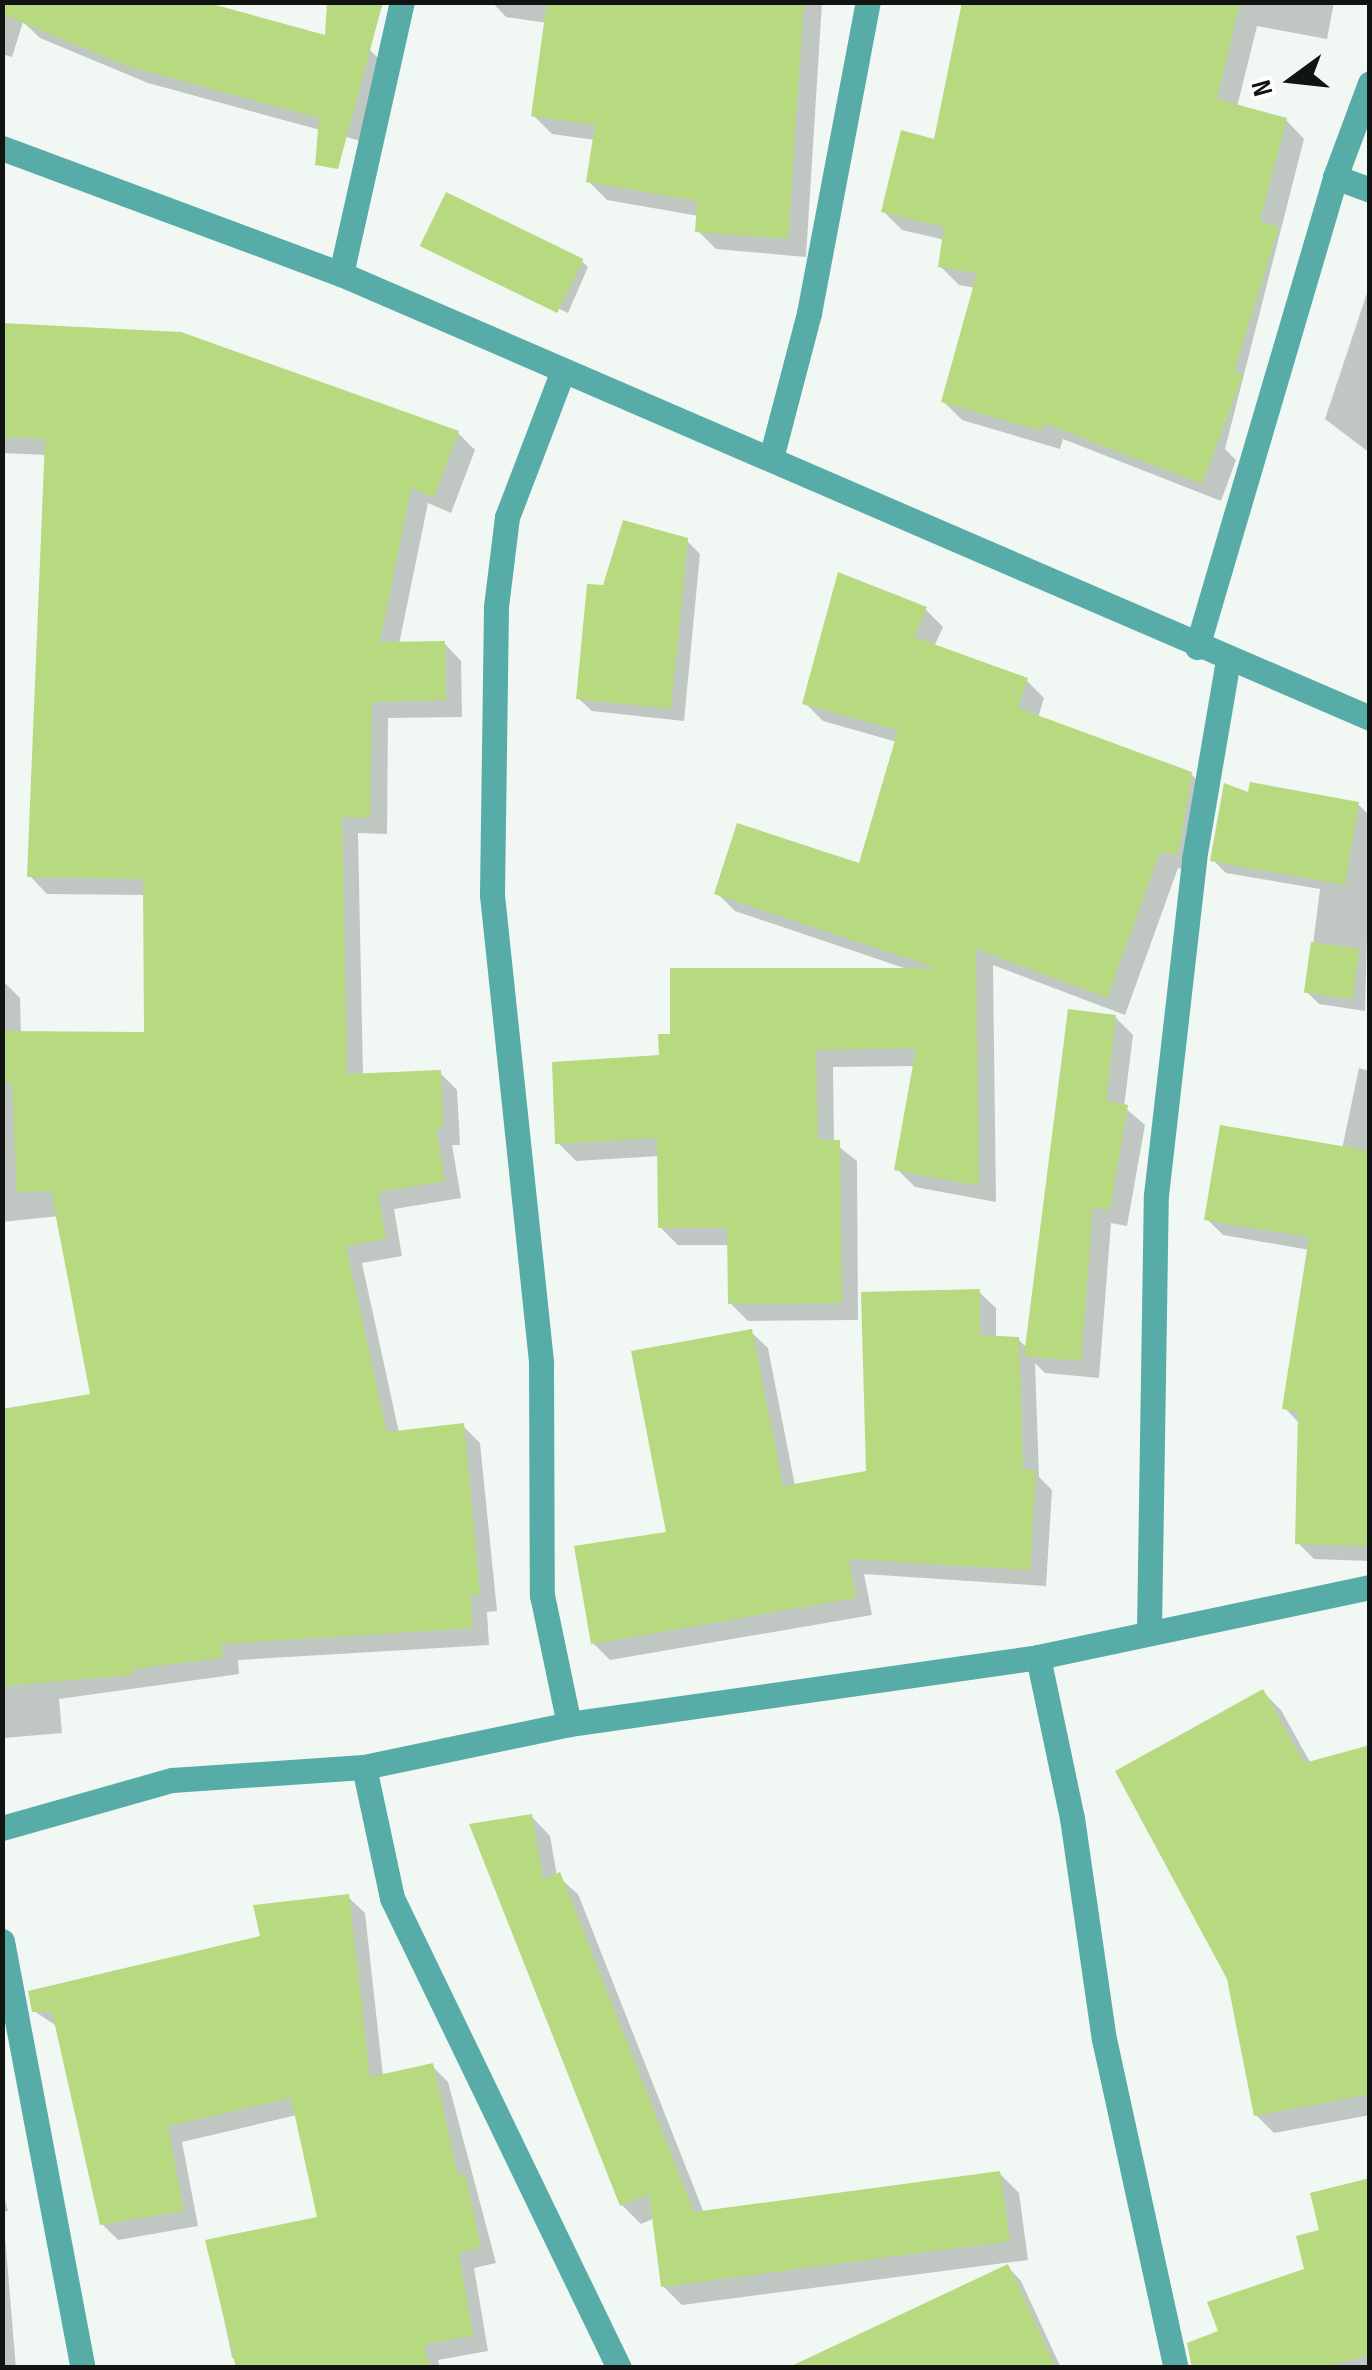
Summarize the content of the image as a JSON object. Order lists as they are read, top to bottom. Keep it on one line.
{"north":"left"}
